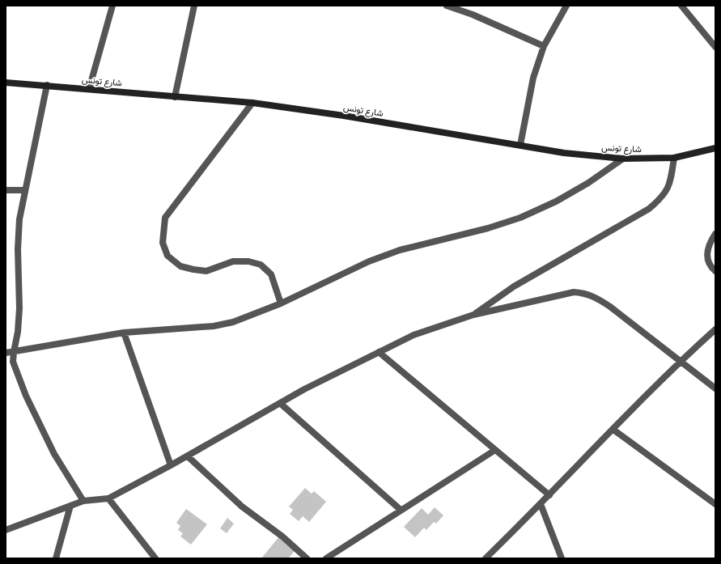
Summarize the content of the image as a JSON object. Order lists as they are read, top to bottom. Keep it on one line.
{"streets":{"street":["شارع تونس"]}}
